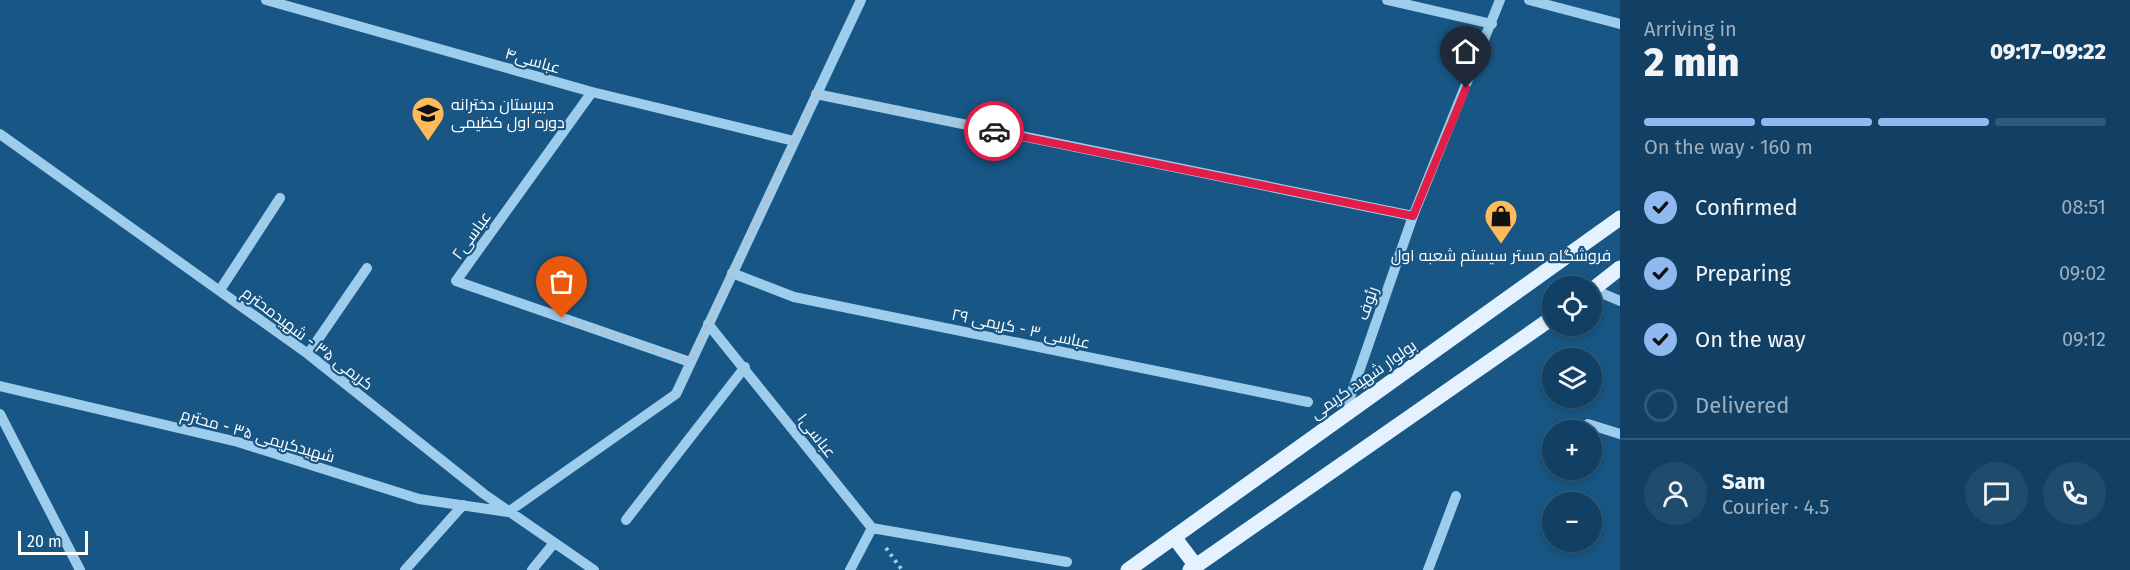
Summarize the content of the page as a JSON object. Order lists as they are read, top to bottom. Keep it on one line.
{"streets":{"main road":["بولوار شهید کریمی"],"street":["عباسی۴","عباسی۲","رئوف","عباسی ۳ - کریمی ۲۹","کریمی ۳۵ - شهیدمحترم","شهیدکریمی ۳۵ - محترم","عباسی۱"]},"crossings":[["عباسی۴","عباسی۲"],["رئوف","بولوار شهید کریمی"],["کریمی ۳۵ - شهیدمحترم","شهیدکریمی ۳۵ - محترم"]],"places":{"school or university":["دبیرستان دخترانه دوره اول کظیمی"],"shop":["فروشگاه مستر سیستم شعبه اول"]},"scale_bar":"20 m","page":{"heading":["2 min","Arriving in","09:17–09:22"],"panel":["Sam","Courier · 4.5"],"bar":"On the way · 160 m","list":[["Confirmed","08:51"],["Preparing","09:02"],["On the way","09:12"],"Delivered"],"map_buttons":["+","−"],"scale":"20 m"}}
